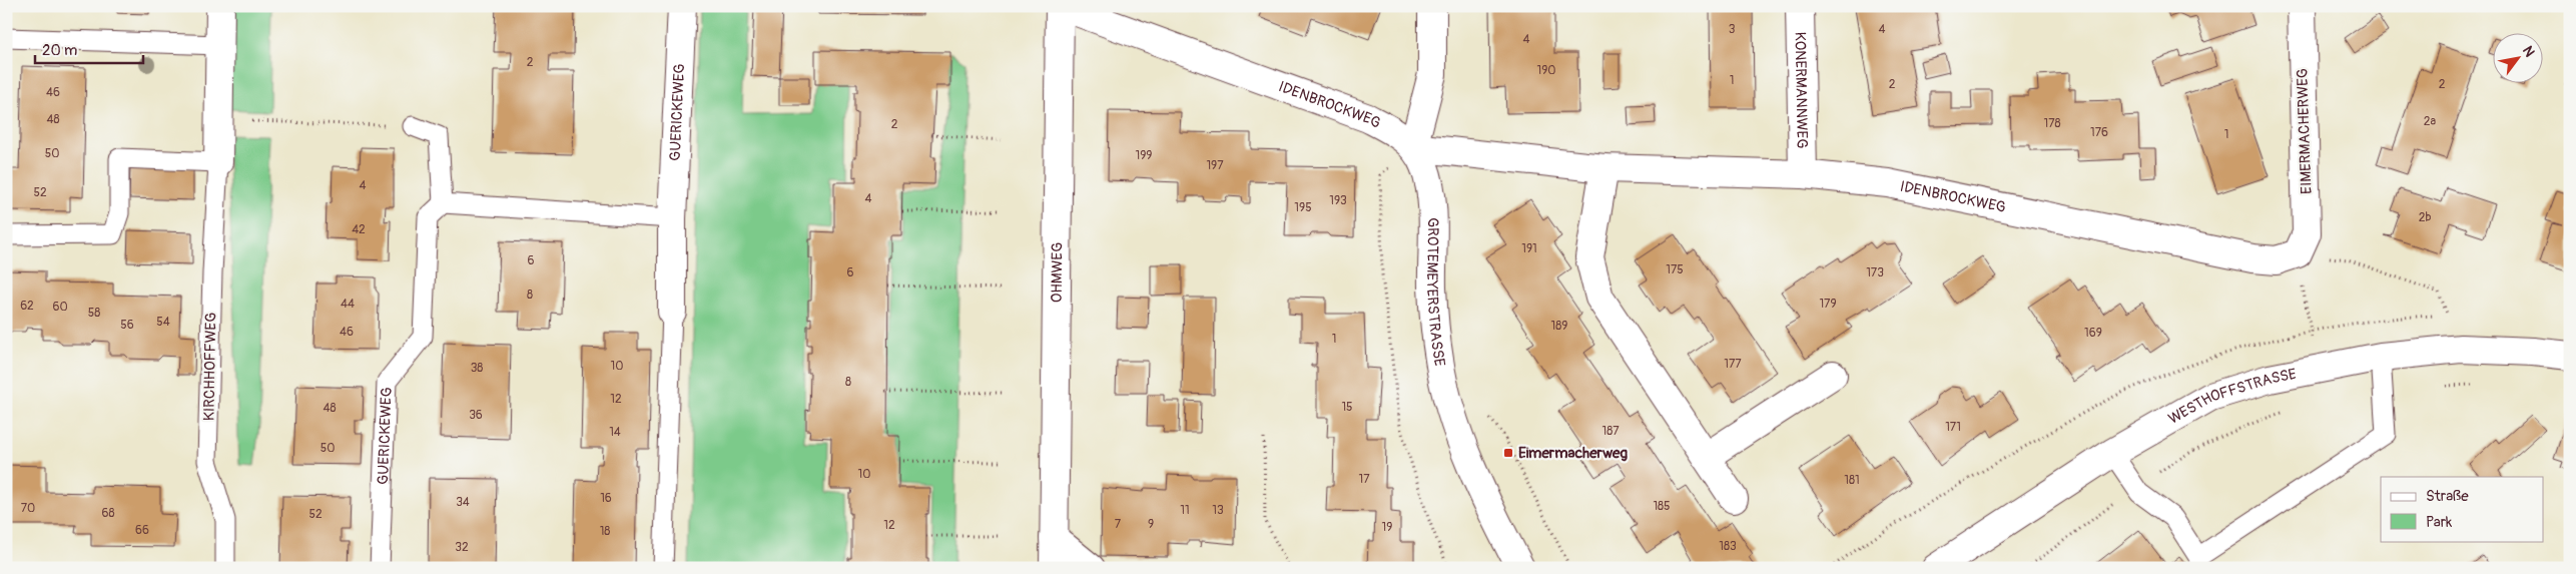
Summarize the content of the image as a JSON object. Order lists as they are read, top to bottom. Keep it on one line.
{"streets":{"street":["KONERMANNWEG","IDENBROCKWEG","GUERICKEWEG","EIMERMACHERWEG","OHMWEG","GROTEMEYERSTRASSE","KIRCHHOFFWEG","WESTHOFFSTRASSE"]},"crossings":[["KONERMANNWEG","IDENBROCKWEG"],["IDENBROCKWEG","EIMERMACHERWEG"],["IDENBROCKWEG","OHMWEG"],["IDENBROCKWEG","GROTEMEYERSTRASSE"]],"places":{"transit":["Eimermacherweg"]},"house_numbers":["3","4","4","2","190","1","2","2","46","48","2a","178","2","176","1","50","199","197","4","52","4","193","195","2b","42","191","6","175","6","173","8","44","179","62","60","58","54","56","189","46","169","1","177","10","38","8","12","15","48","36","171","187","14","50","10","17","181","16","34","185","70","11","13","68","52","7","9","12","19","66","18","183","32"],"legend":["Straße","Park"],"scale_bar":"20 m","north":"top right"}
